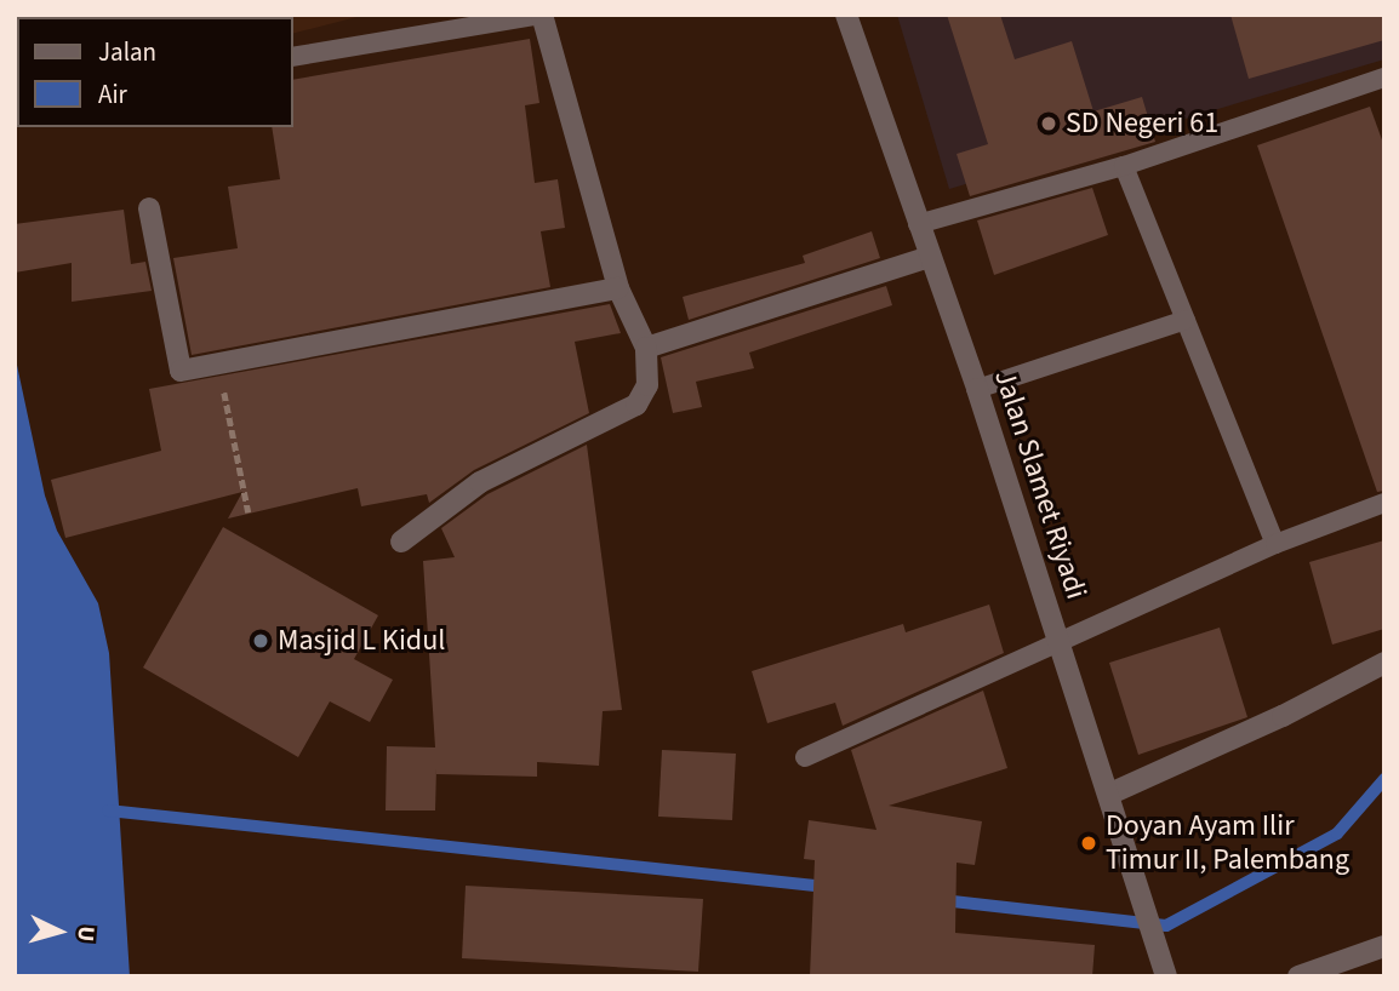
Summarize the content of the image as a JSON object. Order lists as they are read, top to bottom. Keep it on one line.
{"streets":{"street":["Jalan Slamet Riyadi"]},"places":["SD Negeri 61","Masjid L Kidul","Doyan Ayam Ilir Timur II, Palembang"],"legend":["Jalan","Air"],"north":"right"}
